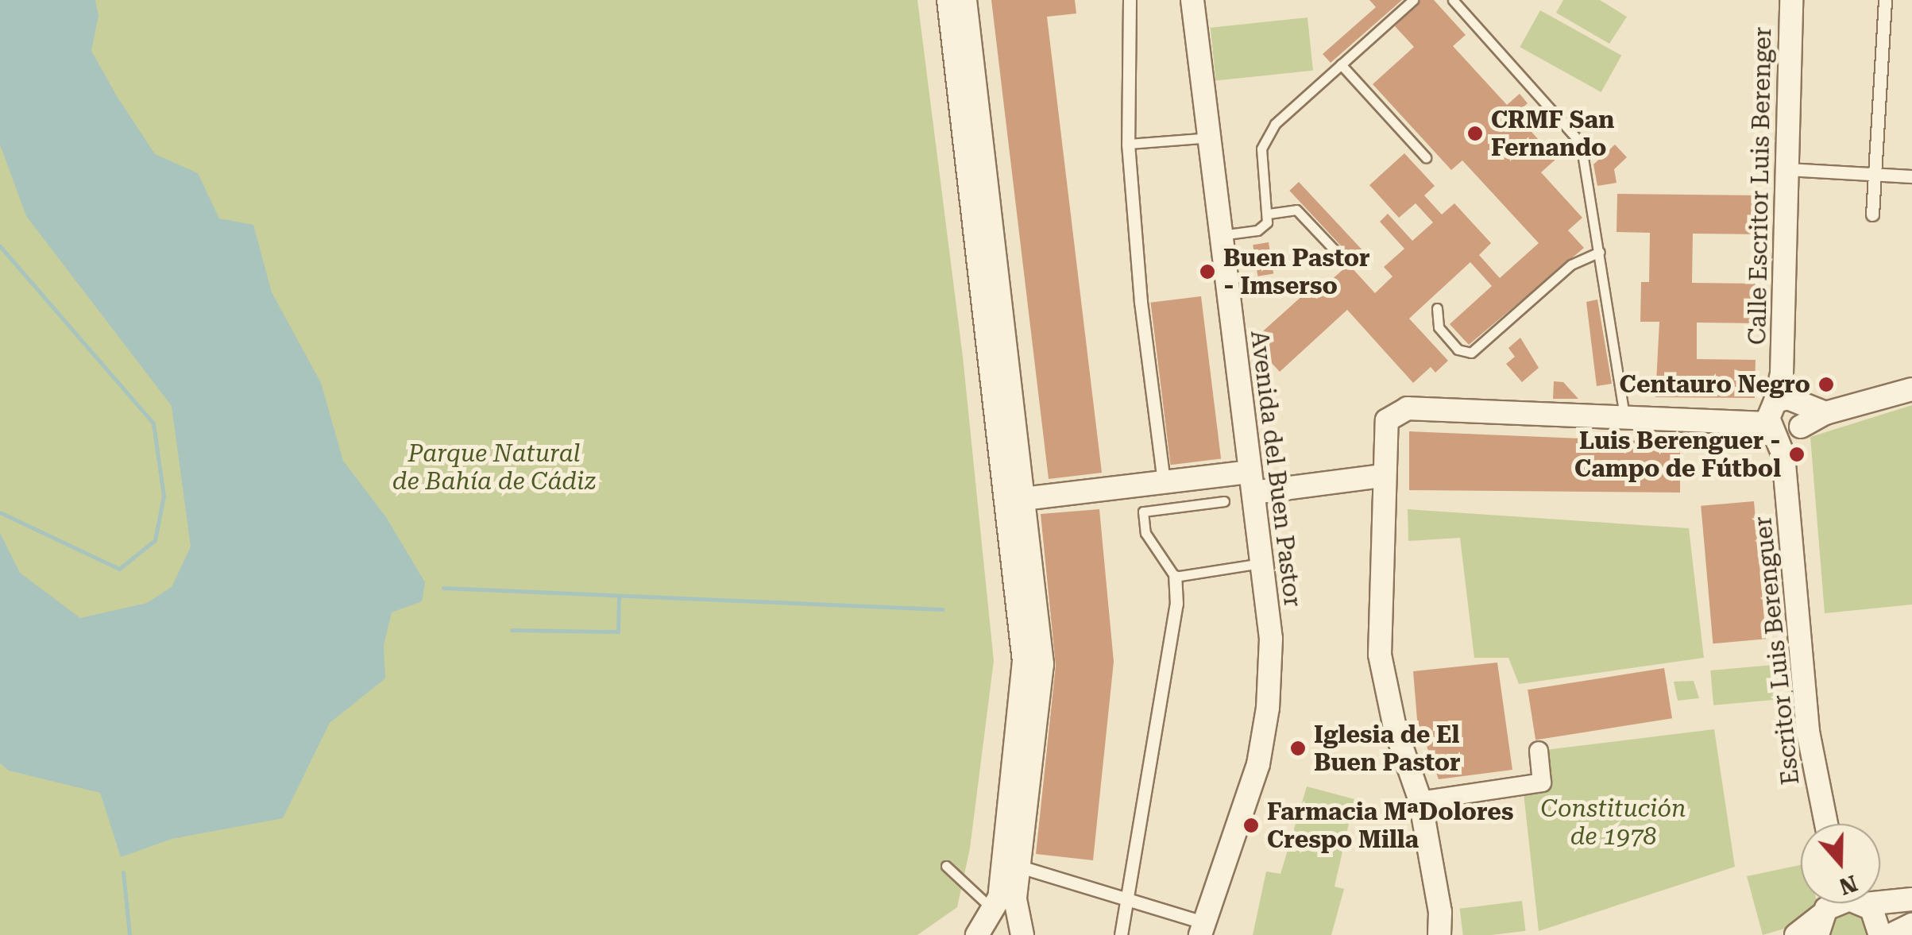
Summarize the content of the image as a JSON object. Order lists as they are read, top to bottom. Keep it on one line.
{"streets":{"street":["Calle Escritor Luis Berenger","Avenida del Buen Pastor","Escritor Luis Berenguer"]},"crossings":[["Calle Escritor Luis Berenger","Escritor Luis Berenguer"]],"parks":["Parque Natural de Bahía de Cádiz","Constitución de 1978"],"places":["CRMF San Fernando","Buen Pastor - Imserso","Centauro Negro","Luis Berenguer - Campo de Fútbol","Iglesia de El Buen Pastor","Farmacia MªDolores Crespo Milla"],"north":"bottom"}
